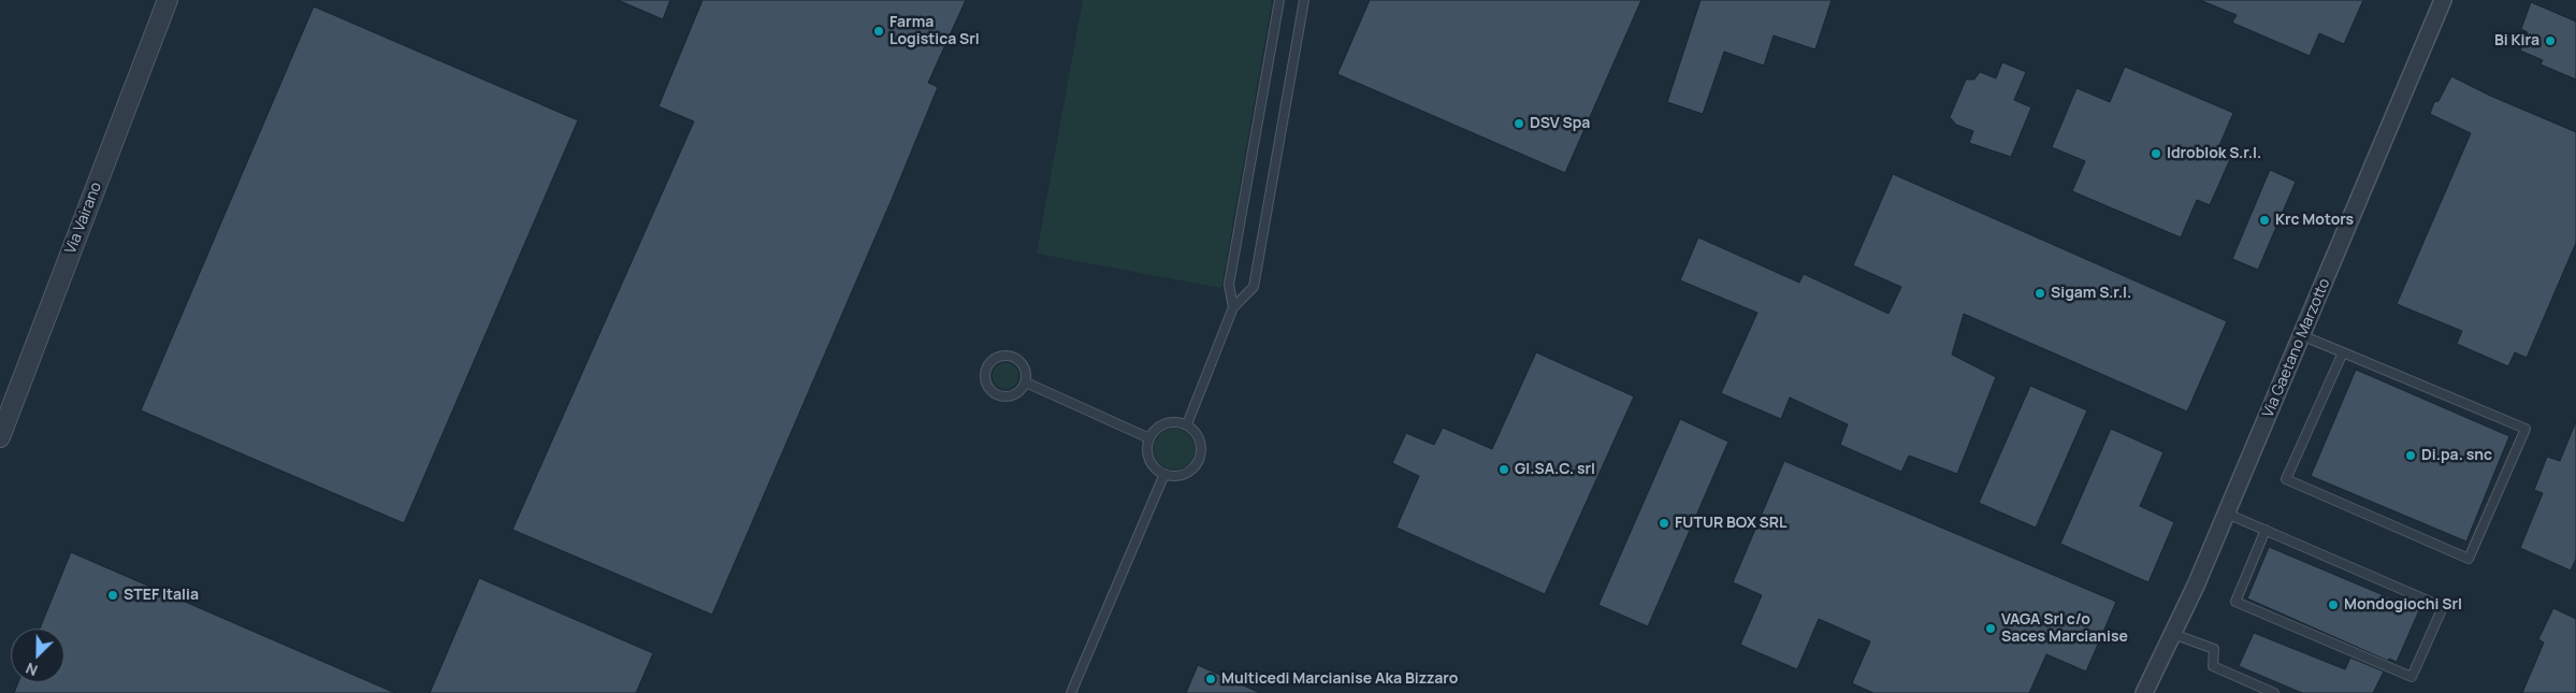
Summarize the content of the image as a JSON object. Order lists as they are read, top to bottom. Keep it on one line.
{"streets":{"street":["Via Vairano","Via Gaetano Marzotto"]},"places":["Farma Logistica Srl","Bi Kira","DSV Spa","Idroblok S.r.l.","Krc Motors","Sigam S.r.l.","Di.pa. snc","GI.SA.C. srl","FUTUR BOX SRL","STEF Italia","Mondogiochi Srl","VAGA Srl c/o Saces Marcianise","Multicedi Marcianise Aka Bizzaro"],"north":"bottom left"}
